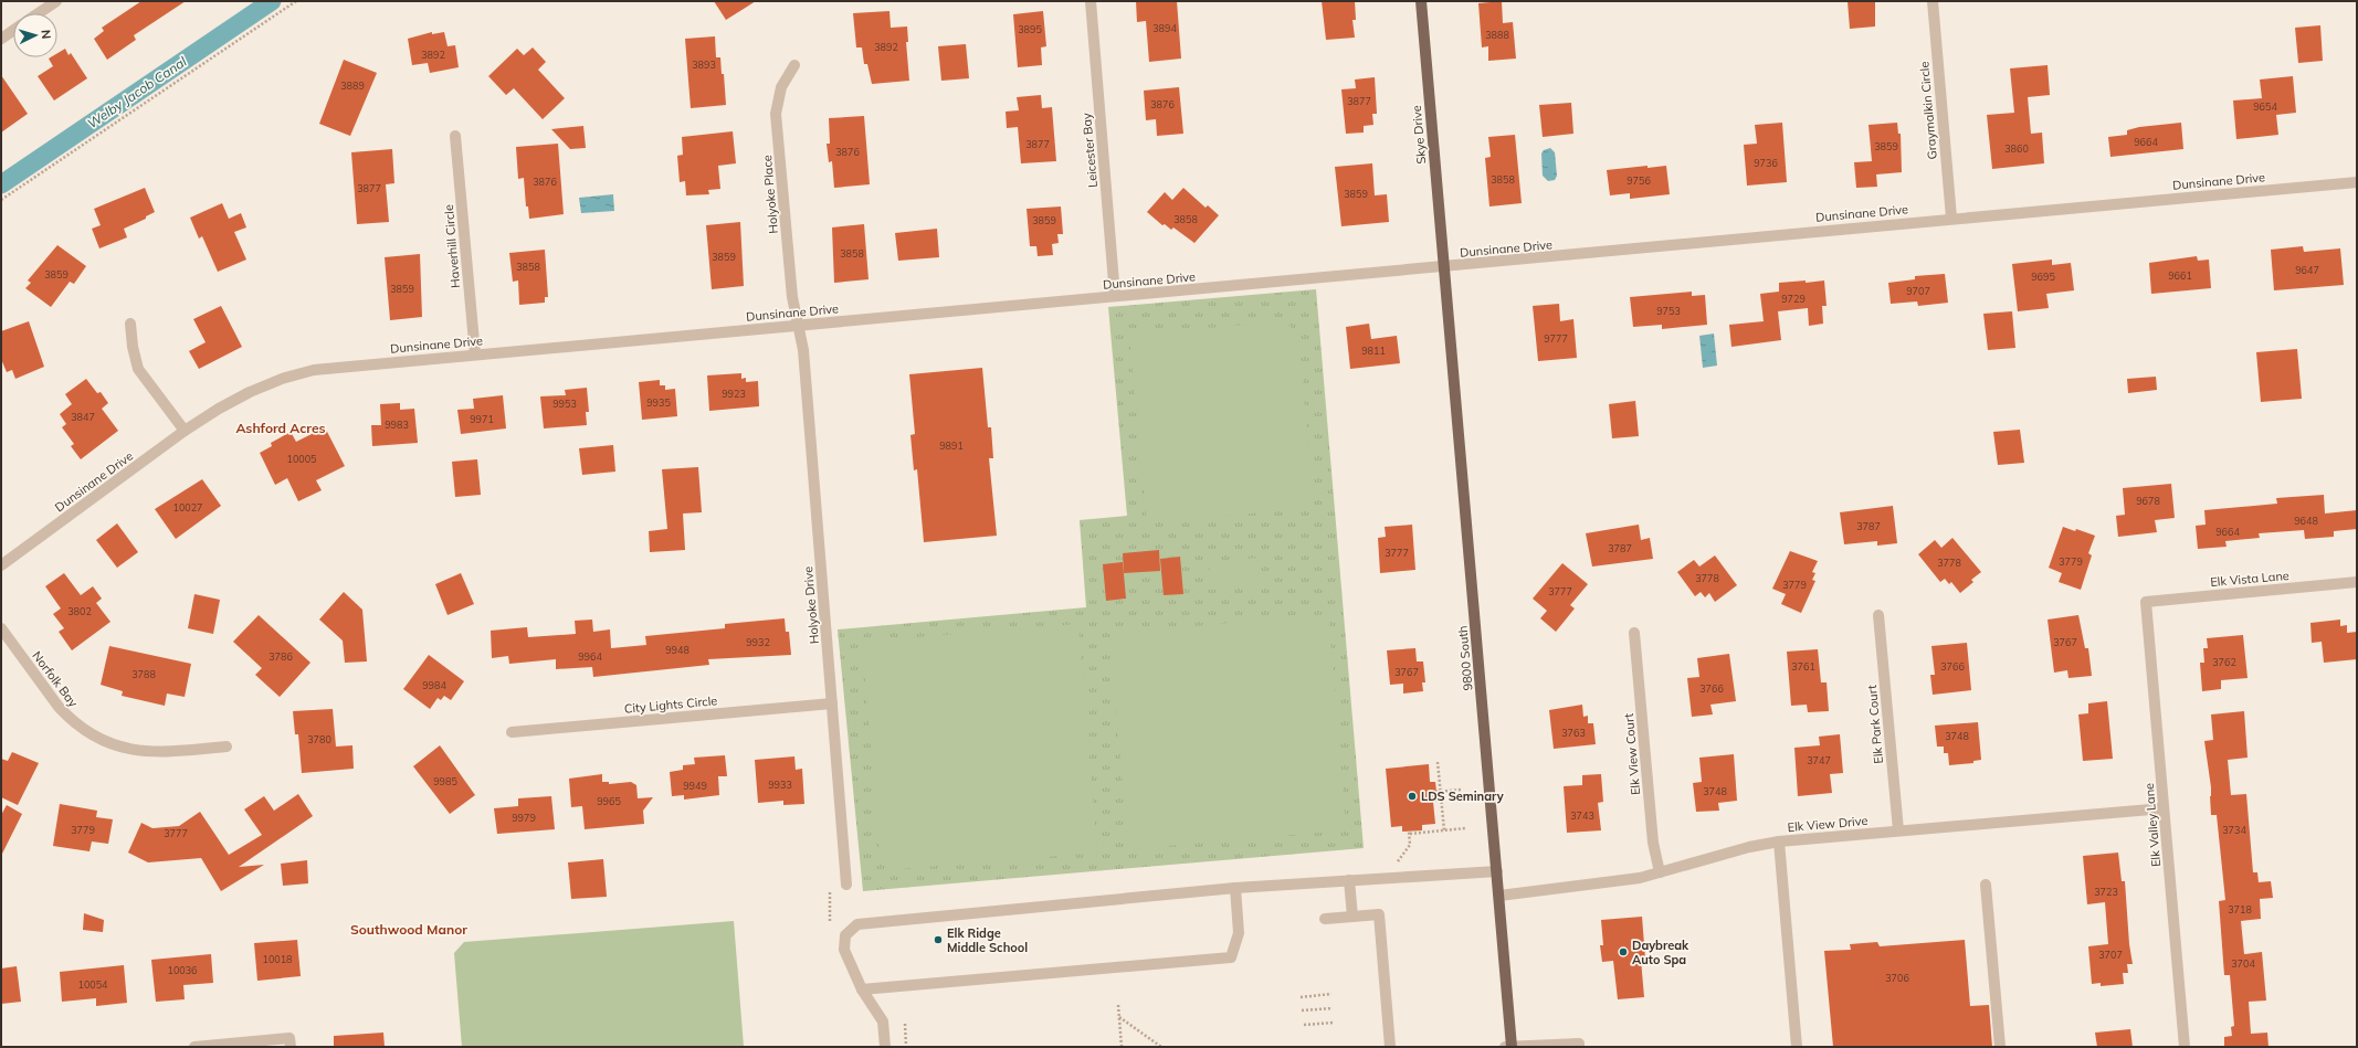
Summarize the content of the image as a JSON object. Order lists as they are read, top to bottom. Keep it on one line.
{"streets":{"main road":["Skye Drive","9800 South"],"street":["Graymalkin Circle","Leicester Bay","Dunsinane Drive","Holyoke Place","Haverhill Circle","Elk Vista Lane","Holyoke Drive","Norfolk Bay","City Lights Circle","Elk Park Court","Elk View Court","Elk View Drive","Elk Valley Lane"]},"crossings":[["Graymalkin Circle","Dunsinane Drive"],["Skye Drive","Dunsinane Drive"],["Skye Drive","9800 South"],["Leicester Bay","Dunsinane Drive"],["Dunsinane Drive","Holyoke Place"],["Dunsinane Drive","Haverhill Circle"],["Dunsinane Drive","Holyoke Drive"],["Dunsinane Drive","9800 South"],["Holyoke Place","Holyoke Drive"],["Elk Vista Lane","Elk Valley Lane"],["Holyoke Drive","City Lights Circle"],["9800 South","Elk View Drive"],["Elk Park Court","Elk View Drive"],["Elk View Court","Elk View Drive"],["Elk View Drive","Elk Valley Lane"]],"districts":["Ashford Acres","Southwood Manor"],"water":["Welby Jacob Canal"],"places":["LDS Seminary","Elk Ridge Middle School","Daybreak Auto Spa"],"house_numbers":["3894","3895","3888","3892","3892","3893","3889","3877","3876","9654","9664","3877","3859","3860","3876","9736","3858","9756","3876","3877","3859","3858","3859","3858","3859","3858","9647","3859","9661","9695","3859","9707","9729","9753","9777","9811","9923","9935","9953","3847","9971","9983","9891","10005","9678","10027","9648","3787","9664","3787","3777","3779","3778","3778","3779","3777","3802","9932","3767","9948","3786","9964","3762","3761","3766","3767","3788","9984","3766","3763","3748","3780","3747","9985","9933","9949","3748","9965","3743","9979","3779","3734","3777","3723","3718","3707","10018","3704","10036","3706","10054"],"north":"right"}
